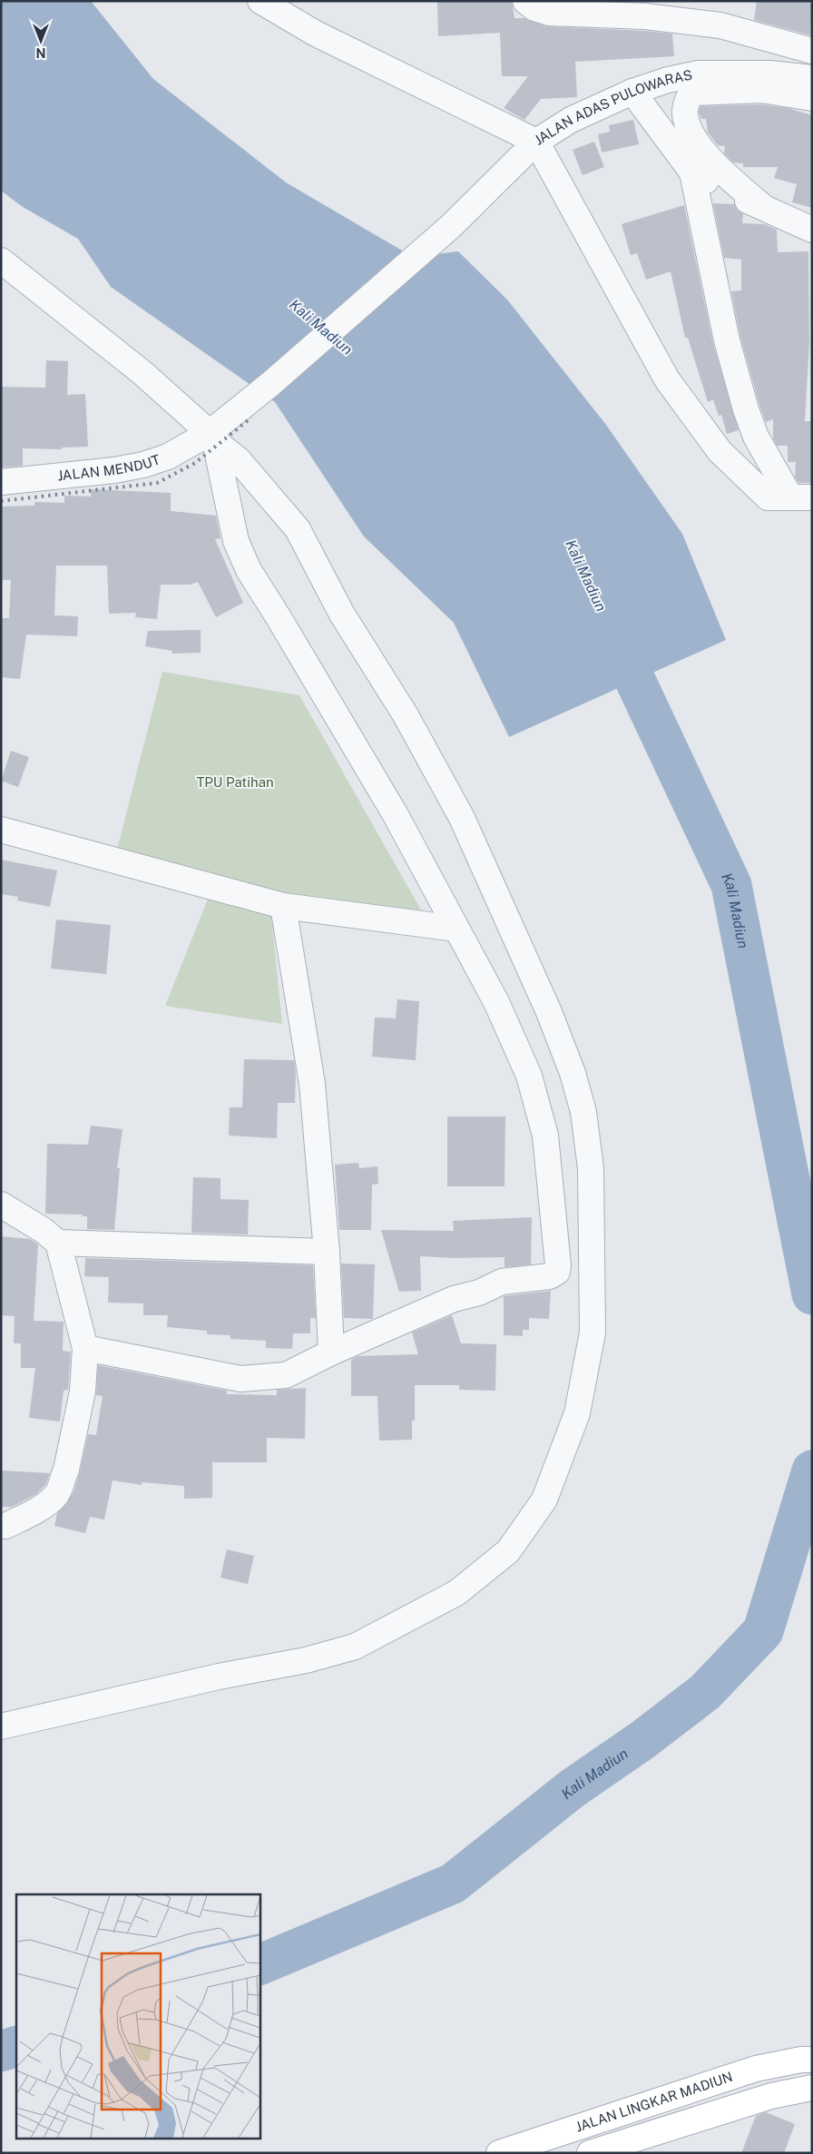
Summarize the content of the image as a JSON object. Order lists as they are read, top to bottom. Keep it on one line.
{"streets":{"main road":["JALAN LINGKAR MADIUN"],"street":["JALAN ADAS PULOWARAS","JALAN MENDUT"]},"crossings":[["JALAN ADAS PULOWARAS","JALAN MENDUT"]],"water":["Kali Madiun"],"parks":["TPU Patihan"],"north":"bottom"}
